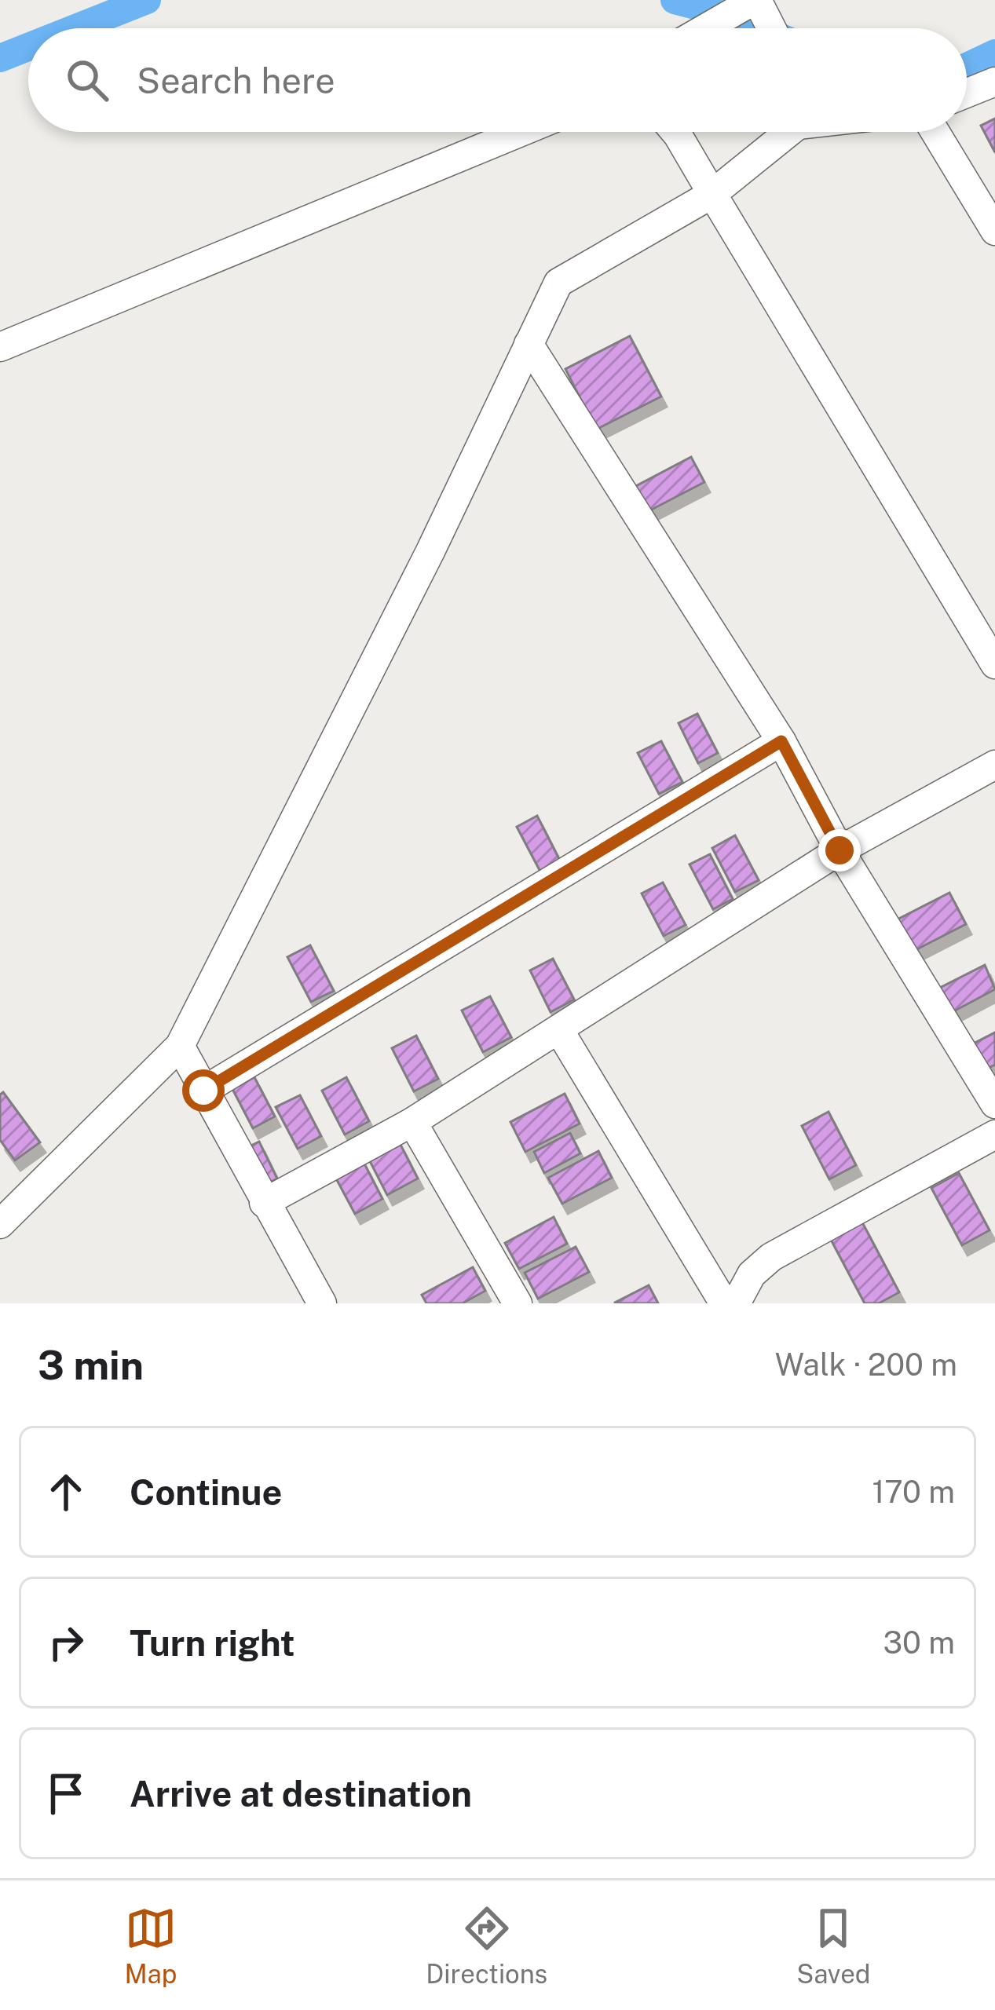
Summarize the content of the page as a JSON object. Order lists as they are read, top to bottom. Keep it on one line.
{"page":{"search":"Search here","heading":["3 min","Walk · 200 m"],"list":[["Continue","170 m"],["Turn right","30 m"],"Arrive at destination"],"nav":["Map","Directions","Saved"]}}
